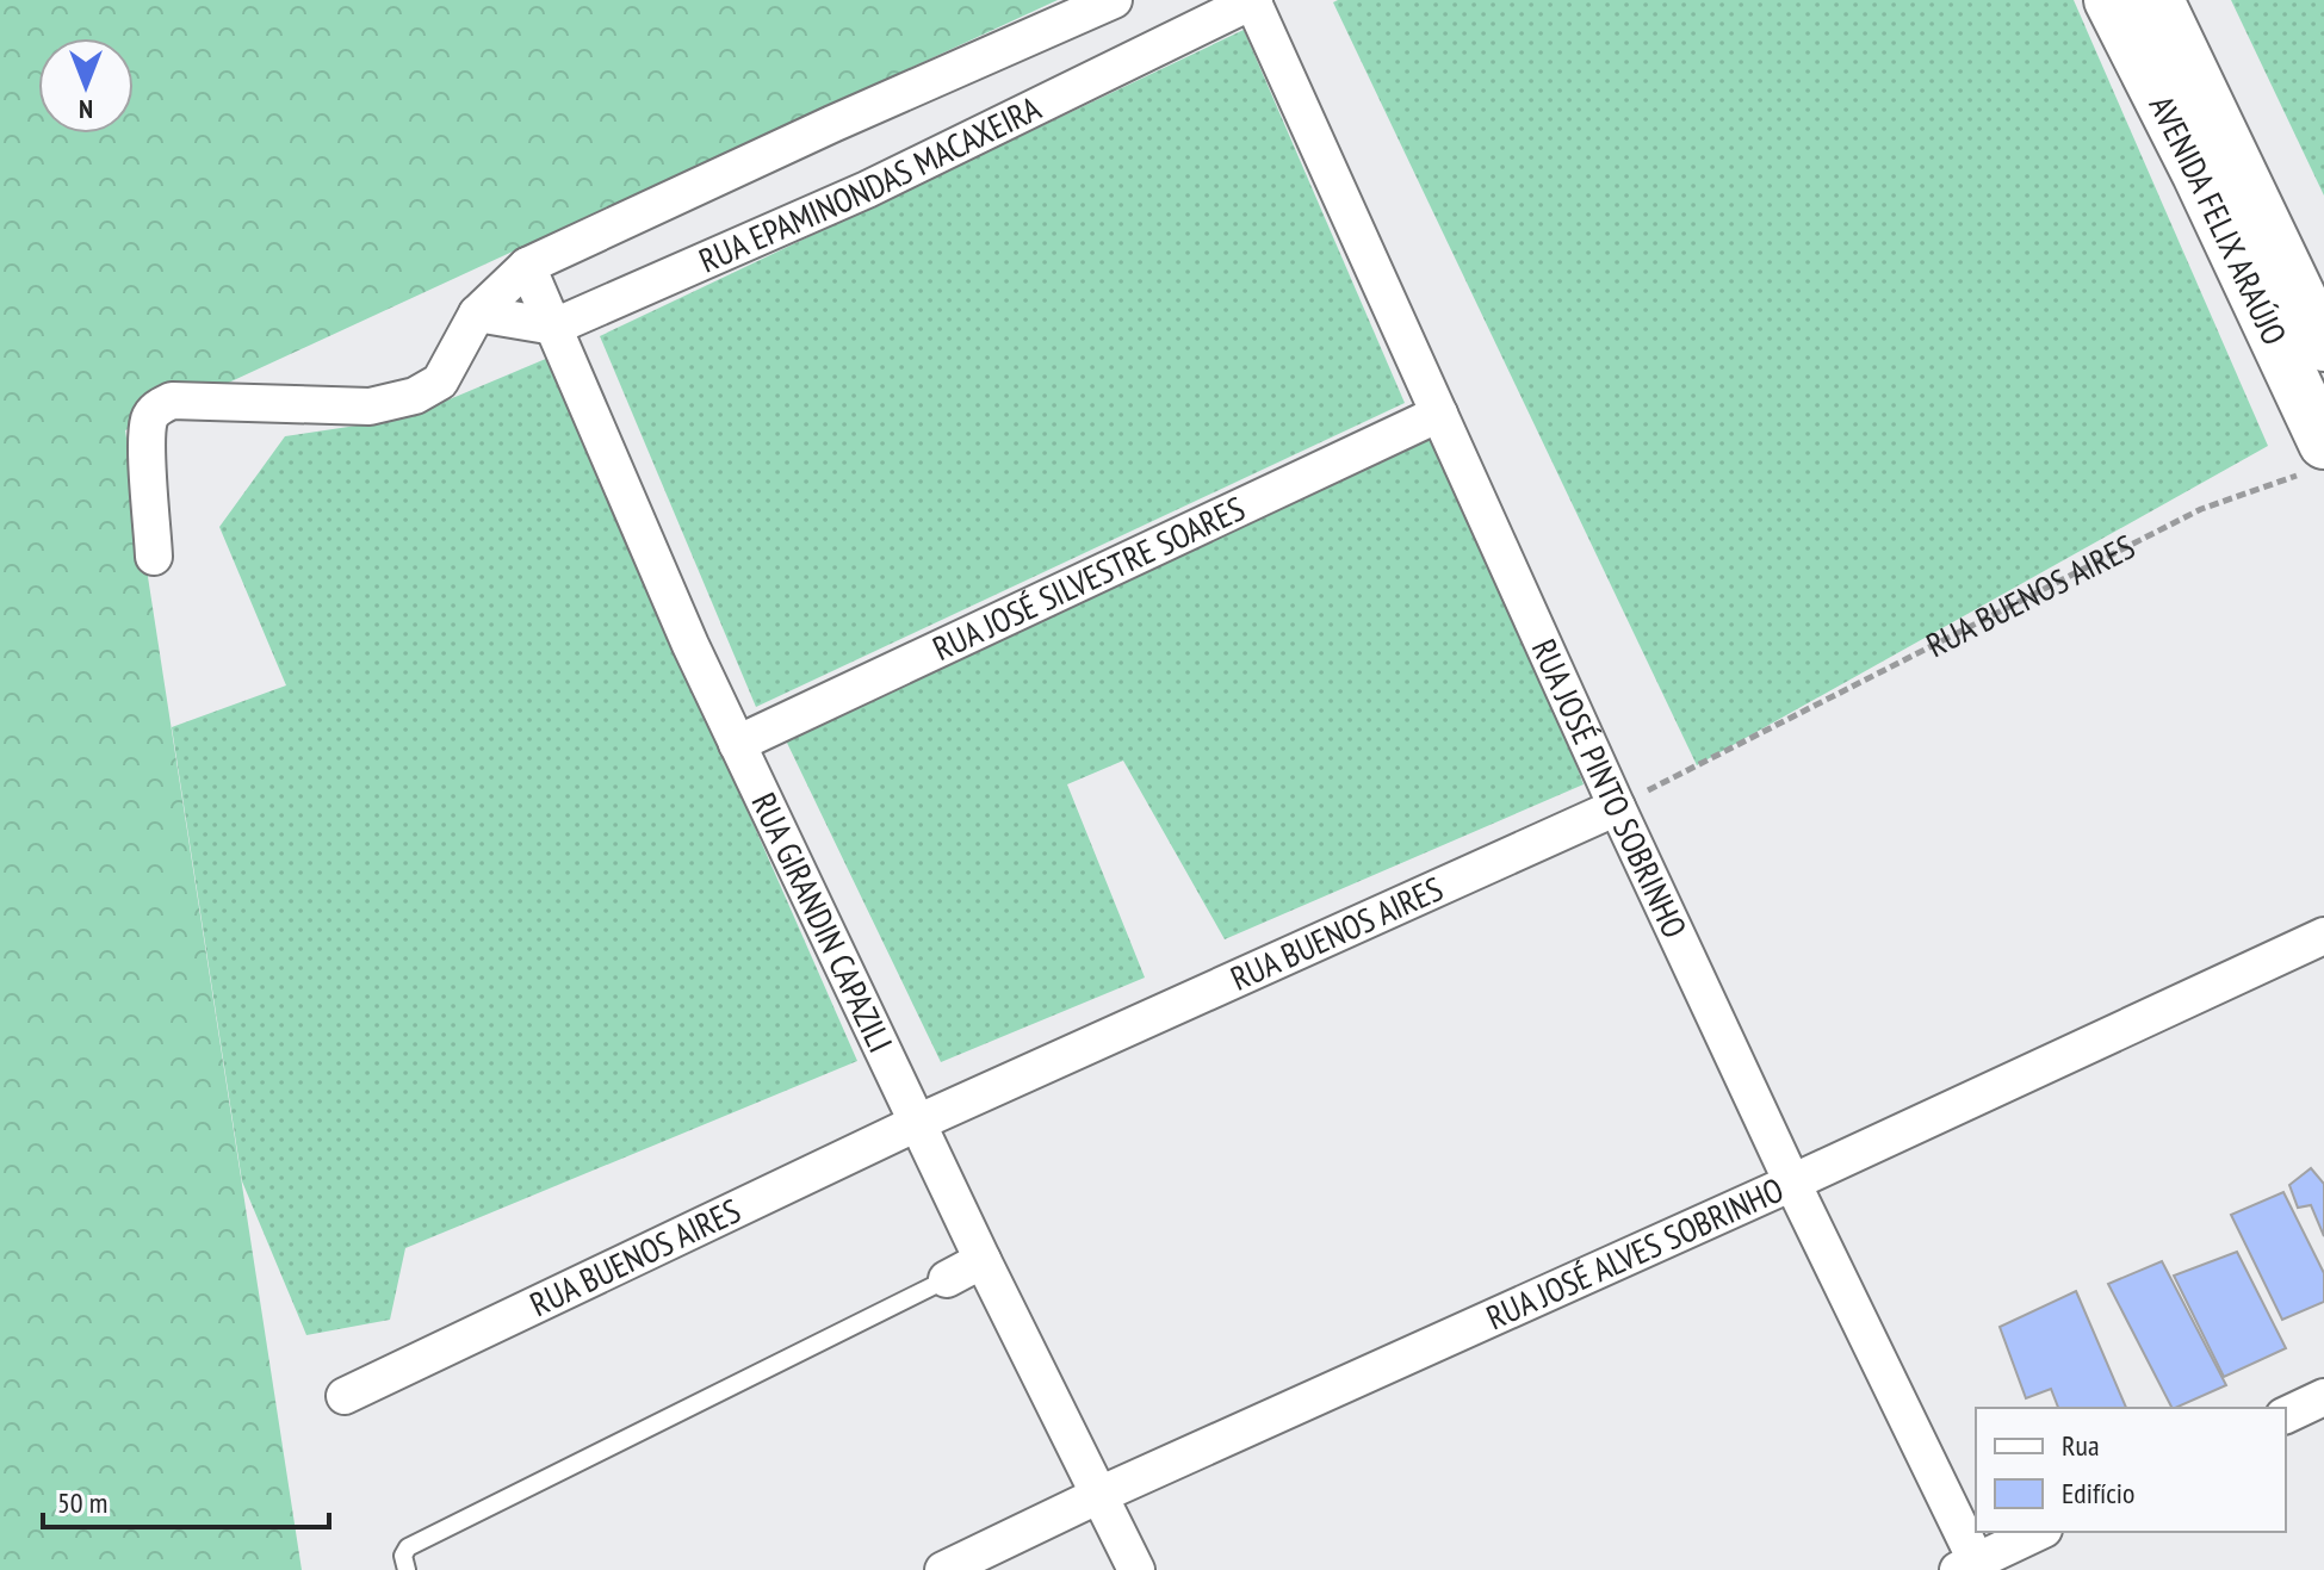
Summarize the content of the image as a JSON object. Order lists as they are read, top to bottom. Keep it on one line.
{"streets":{"main road":["AVENIDA FELIX ARAÚJO"],"street":["RUA EPAMINONDAS MACAXEIRA","RUA JOSÉ SILVESTRE SOARES","RUA BUENOS AIRES","RUA JOSÉ PINTO SOBRINHO","RUA GIRANDIN CAPAZILI","RUA JOSÉ ALVES SOBRINHO"]},"crossings":[["RUA EPAMINONDAS MACAXEIRA","RUA JOSÉ PINTO SOBRINHO"],["RUA EPAMINONDAS MACAXEIRA","RUA GIRANDIN CAPAZILI"],["AVENIDA FELIX ARAÚJO","RUA BUENOS AIRES"],["RUA JOSÉ SILVESTRE SOARES","RUA JOSÉ PINTO SOBRINHO"],["RUA JOSÉ SILVESTRE SOARES","RUA GIRANDIN CAPAZILI"],["RUA BUENOS AIRES","RUA JOSÉ PINTO SOBRINHO"],["RUA BUENOS AIRES","RUA GIRANDIN CAPAZILI"],["RUA JOSÉ PINTO SOBRINHO","RUA JOSÉ ALVES SOBRINHO"],["RUA GIRANDIN CAPAZILI","RUA JOSÉ ALVES SOBRINHO"]],"legend":["Rua","Edifício"],"scale_bar":"50 m","north":"bottom"}
